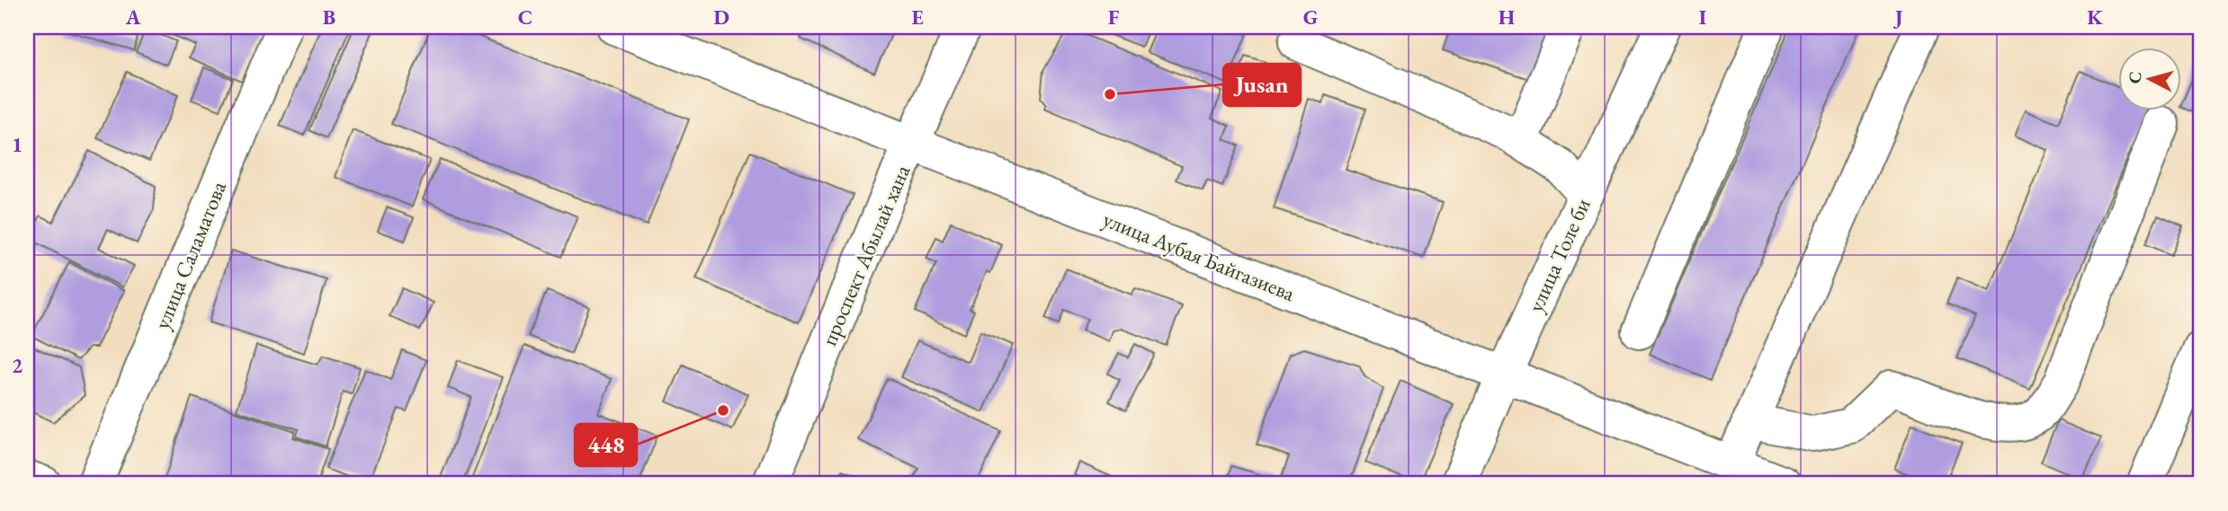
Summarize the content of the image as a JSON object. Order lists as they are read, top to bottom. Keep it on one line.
{"streets":{"main road":["улица Саламатова","проспект Абылай хана","улица Толе би","улица Аубая Байгазиева"]},"crossings":[["проспект Абылай хана","улица Аубая Байгазиева"],["улица Толе би","улица Аубая Байгазиева"]],"places":["Jusan","448"],"north":"left","grid":{"columns":["A","B","C","D","E","F","G","H","I","J","K"],"rows":["1","2"]}}
